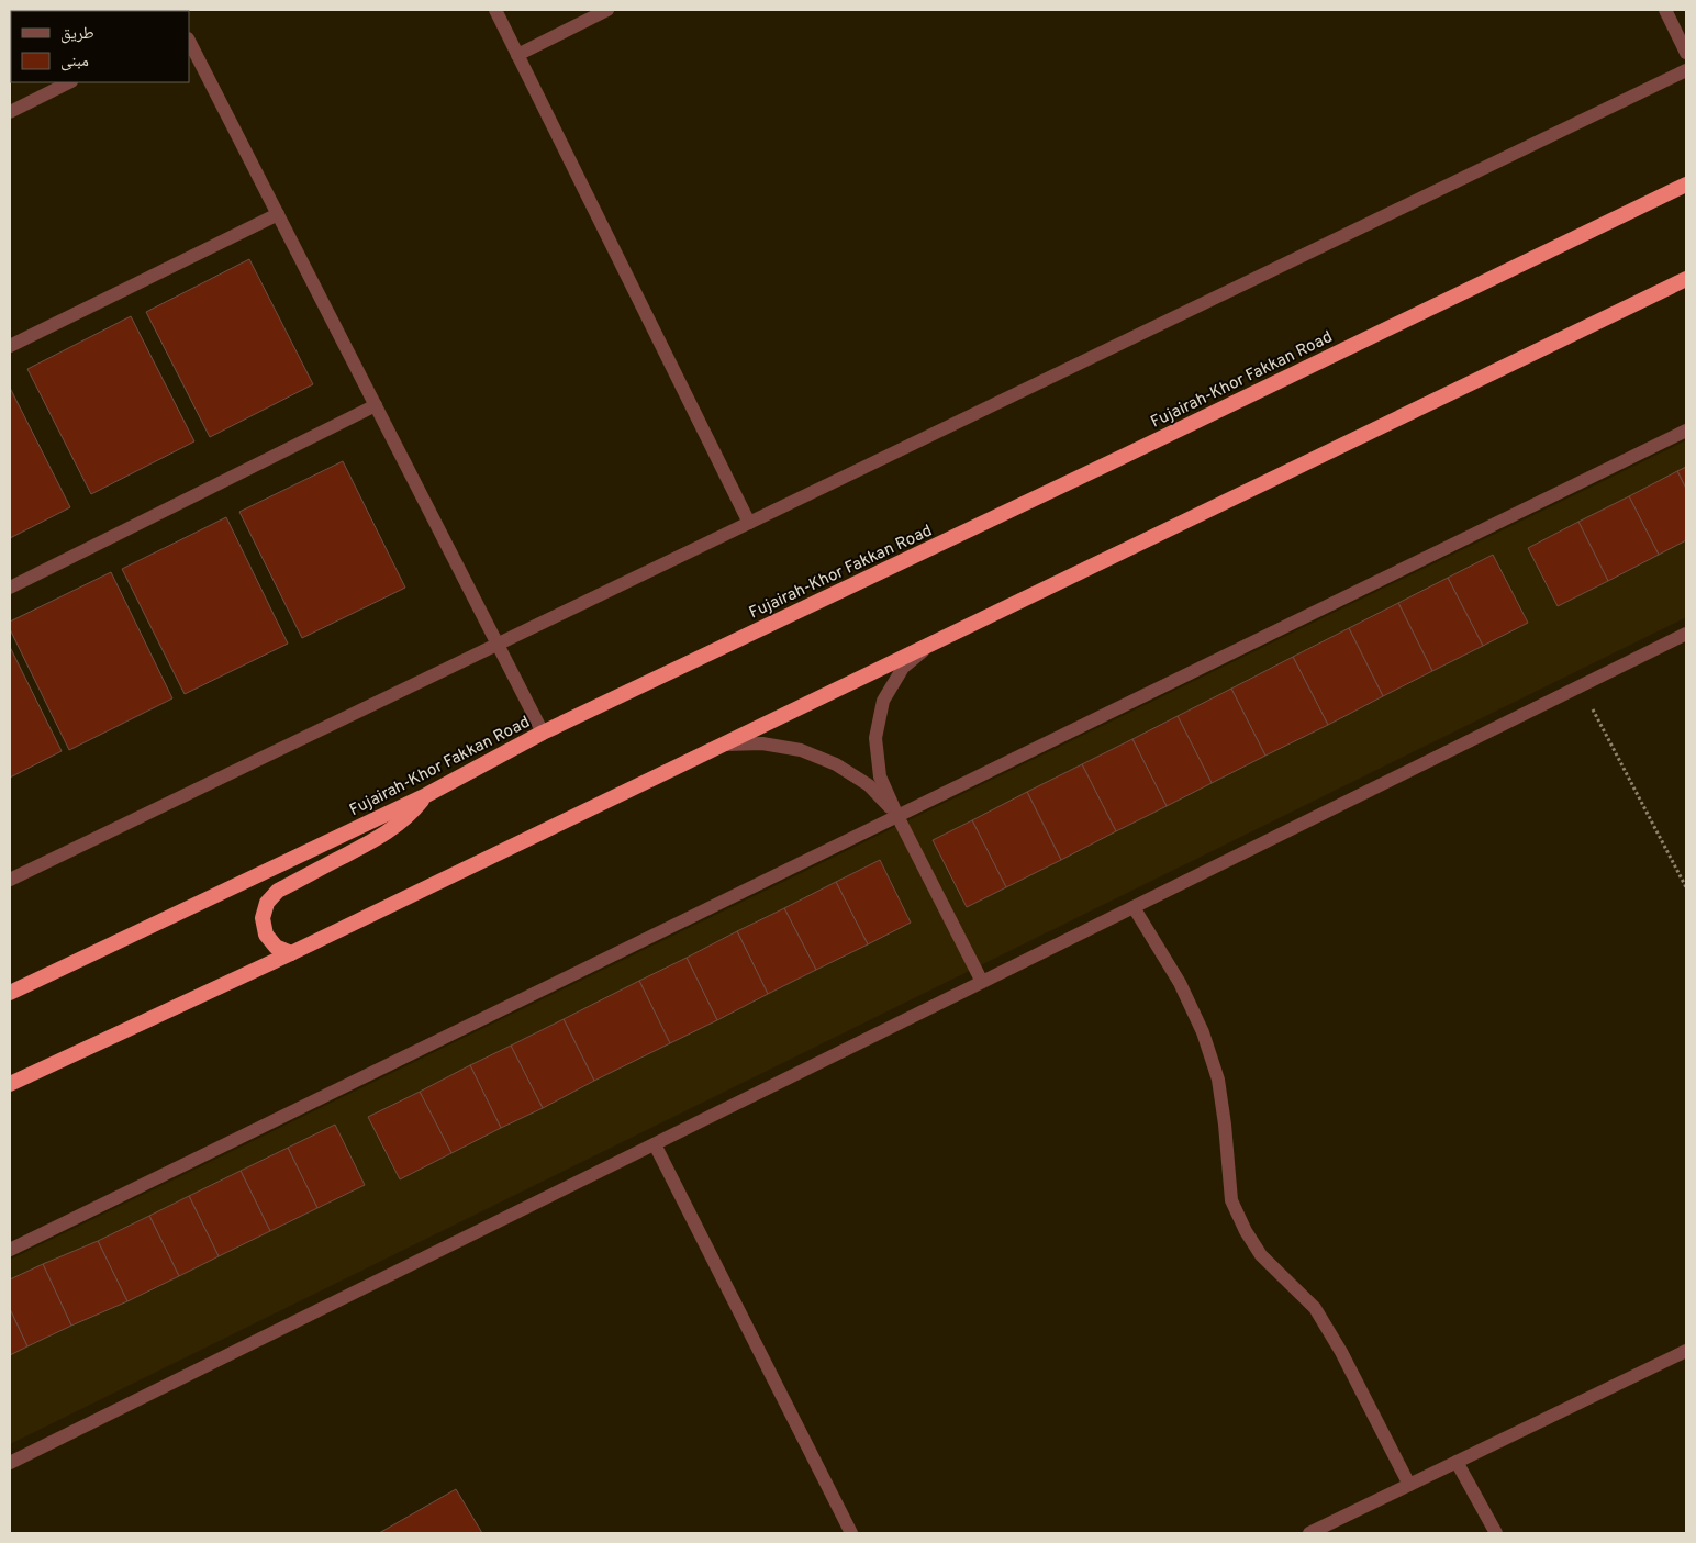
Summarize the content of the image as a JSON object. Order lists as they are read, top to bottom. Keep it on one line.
{"streets":{"highway":["Fujairah-Khor Fakkan Road"]},"legend":["طريق","مبنى"]}
